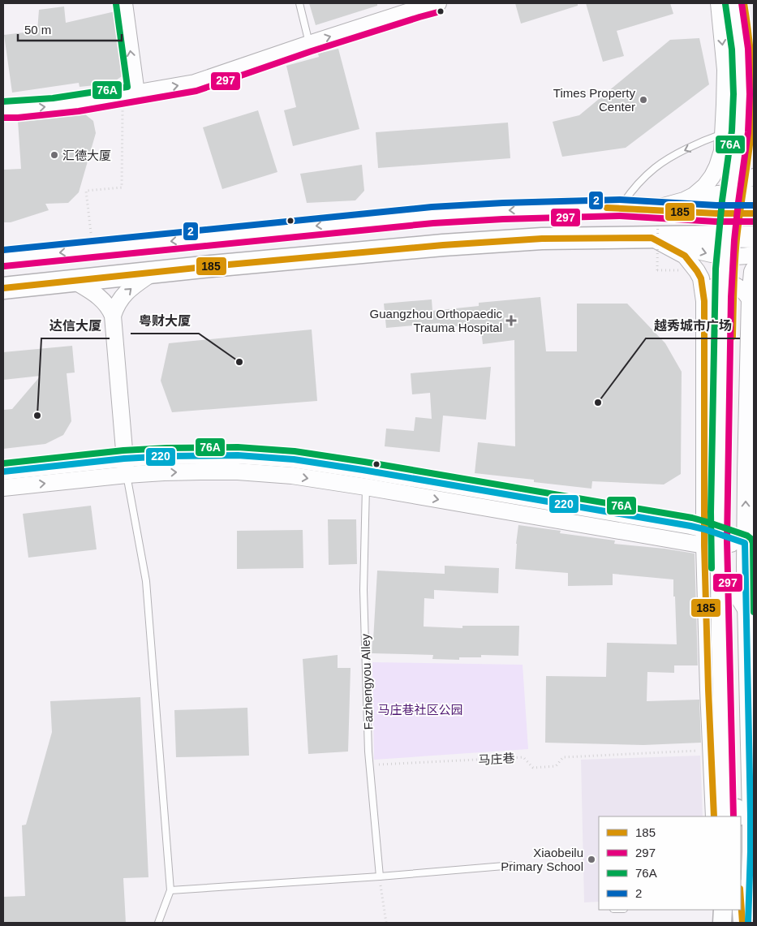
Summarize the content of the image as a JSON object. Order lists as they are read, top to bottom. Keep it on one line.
{"streets":{"lane":["Fazhengyou Alley"],"path":["马庄巷"]},"crossings":[["Fazhengyou Alley","马庄巷"]],"parks":["马庄巷社区公园"],"places":{"other":["Times Property Center","汇德大厦","粤财大厦","越秀城市广场","达信大厦","Xiaobeilu Primary School"],"health":["Guangzhou Orthopaedic Trauma Hospital"]},"lines":["transit line 185","transit line 297","transit line 76A","transit line 2","transit line 220"],"legend":["185","297","76A","2"],"scale_bar":"50 m"}
